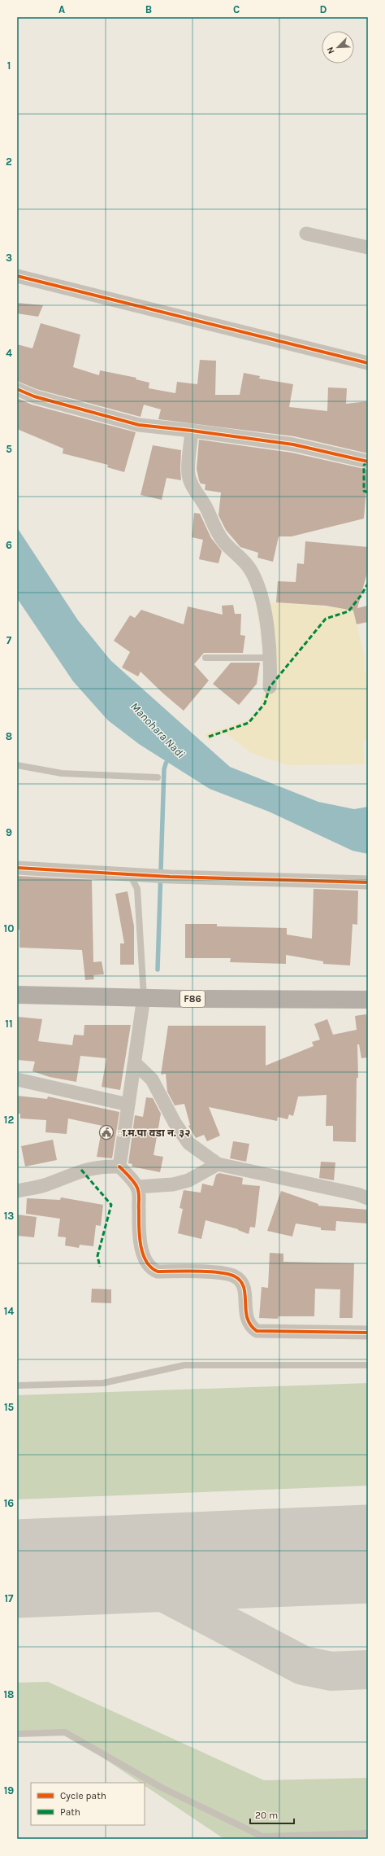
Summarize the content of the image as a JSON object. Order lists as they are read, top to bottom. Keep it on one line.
{"streets":{"main road":["F86"]},"water":["Manohara Nadi"],"places":{"public building":["ा.म.पा वडा न. ३२"]},"legend":["Cycle path","Path"],"scale_bar":"20 m","north":"bottom left","grid":{"columns":["A","B","C","D"],"rows":["1","2","3","4","5","6","7","8","9","10","11","12","13","14","15","16","17","18","19"]}}
